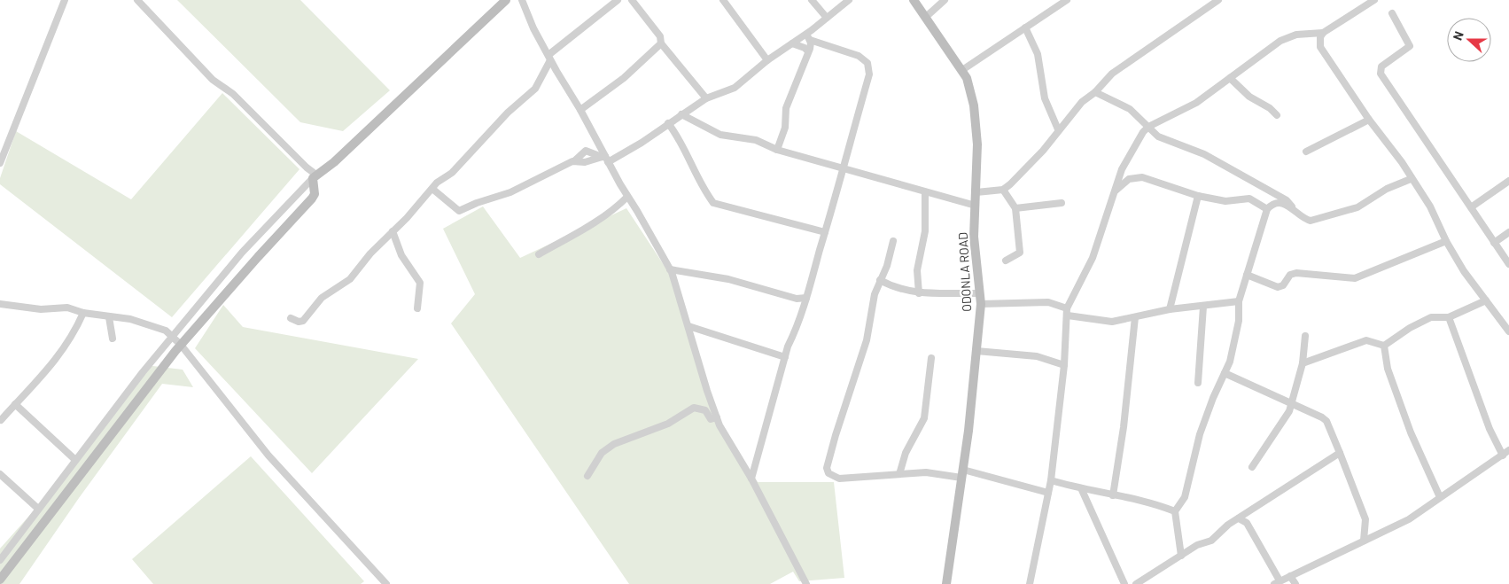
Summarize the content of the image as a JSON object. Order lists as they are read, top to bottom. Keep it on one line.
{"streets":{"street":["ODONLA ROAD"]},"north":"left"}
